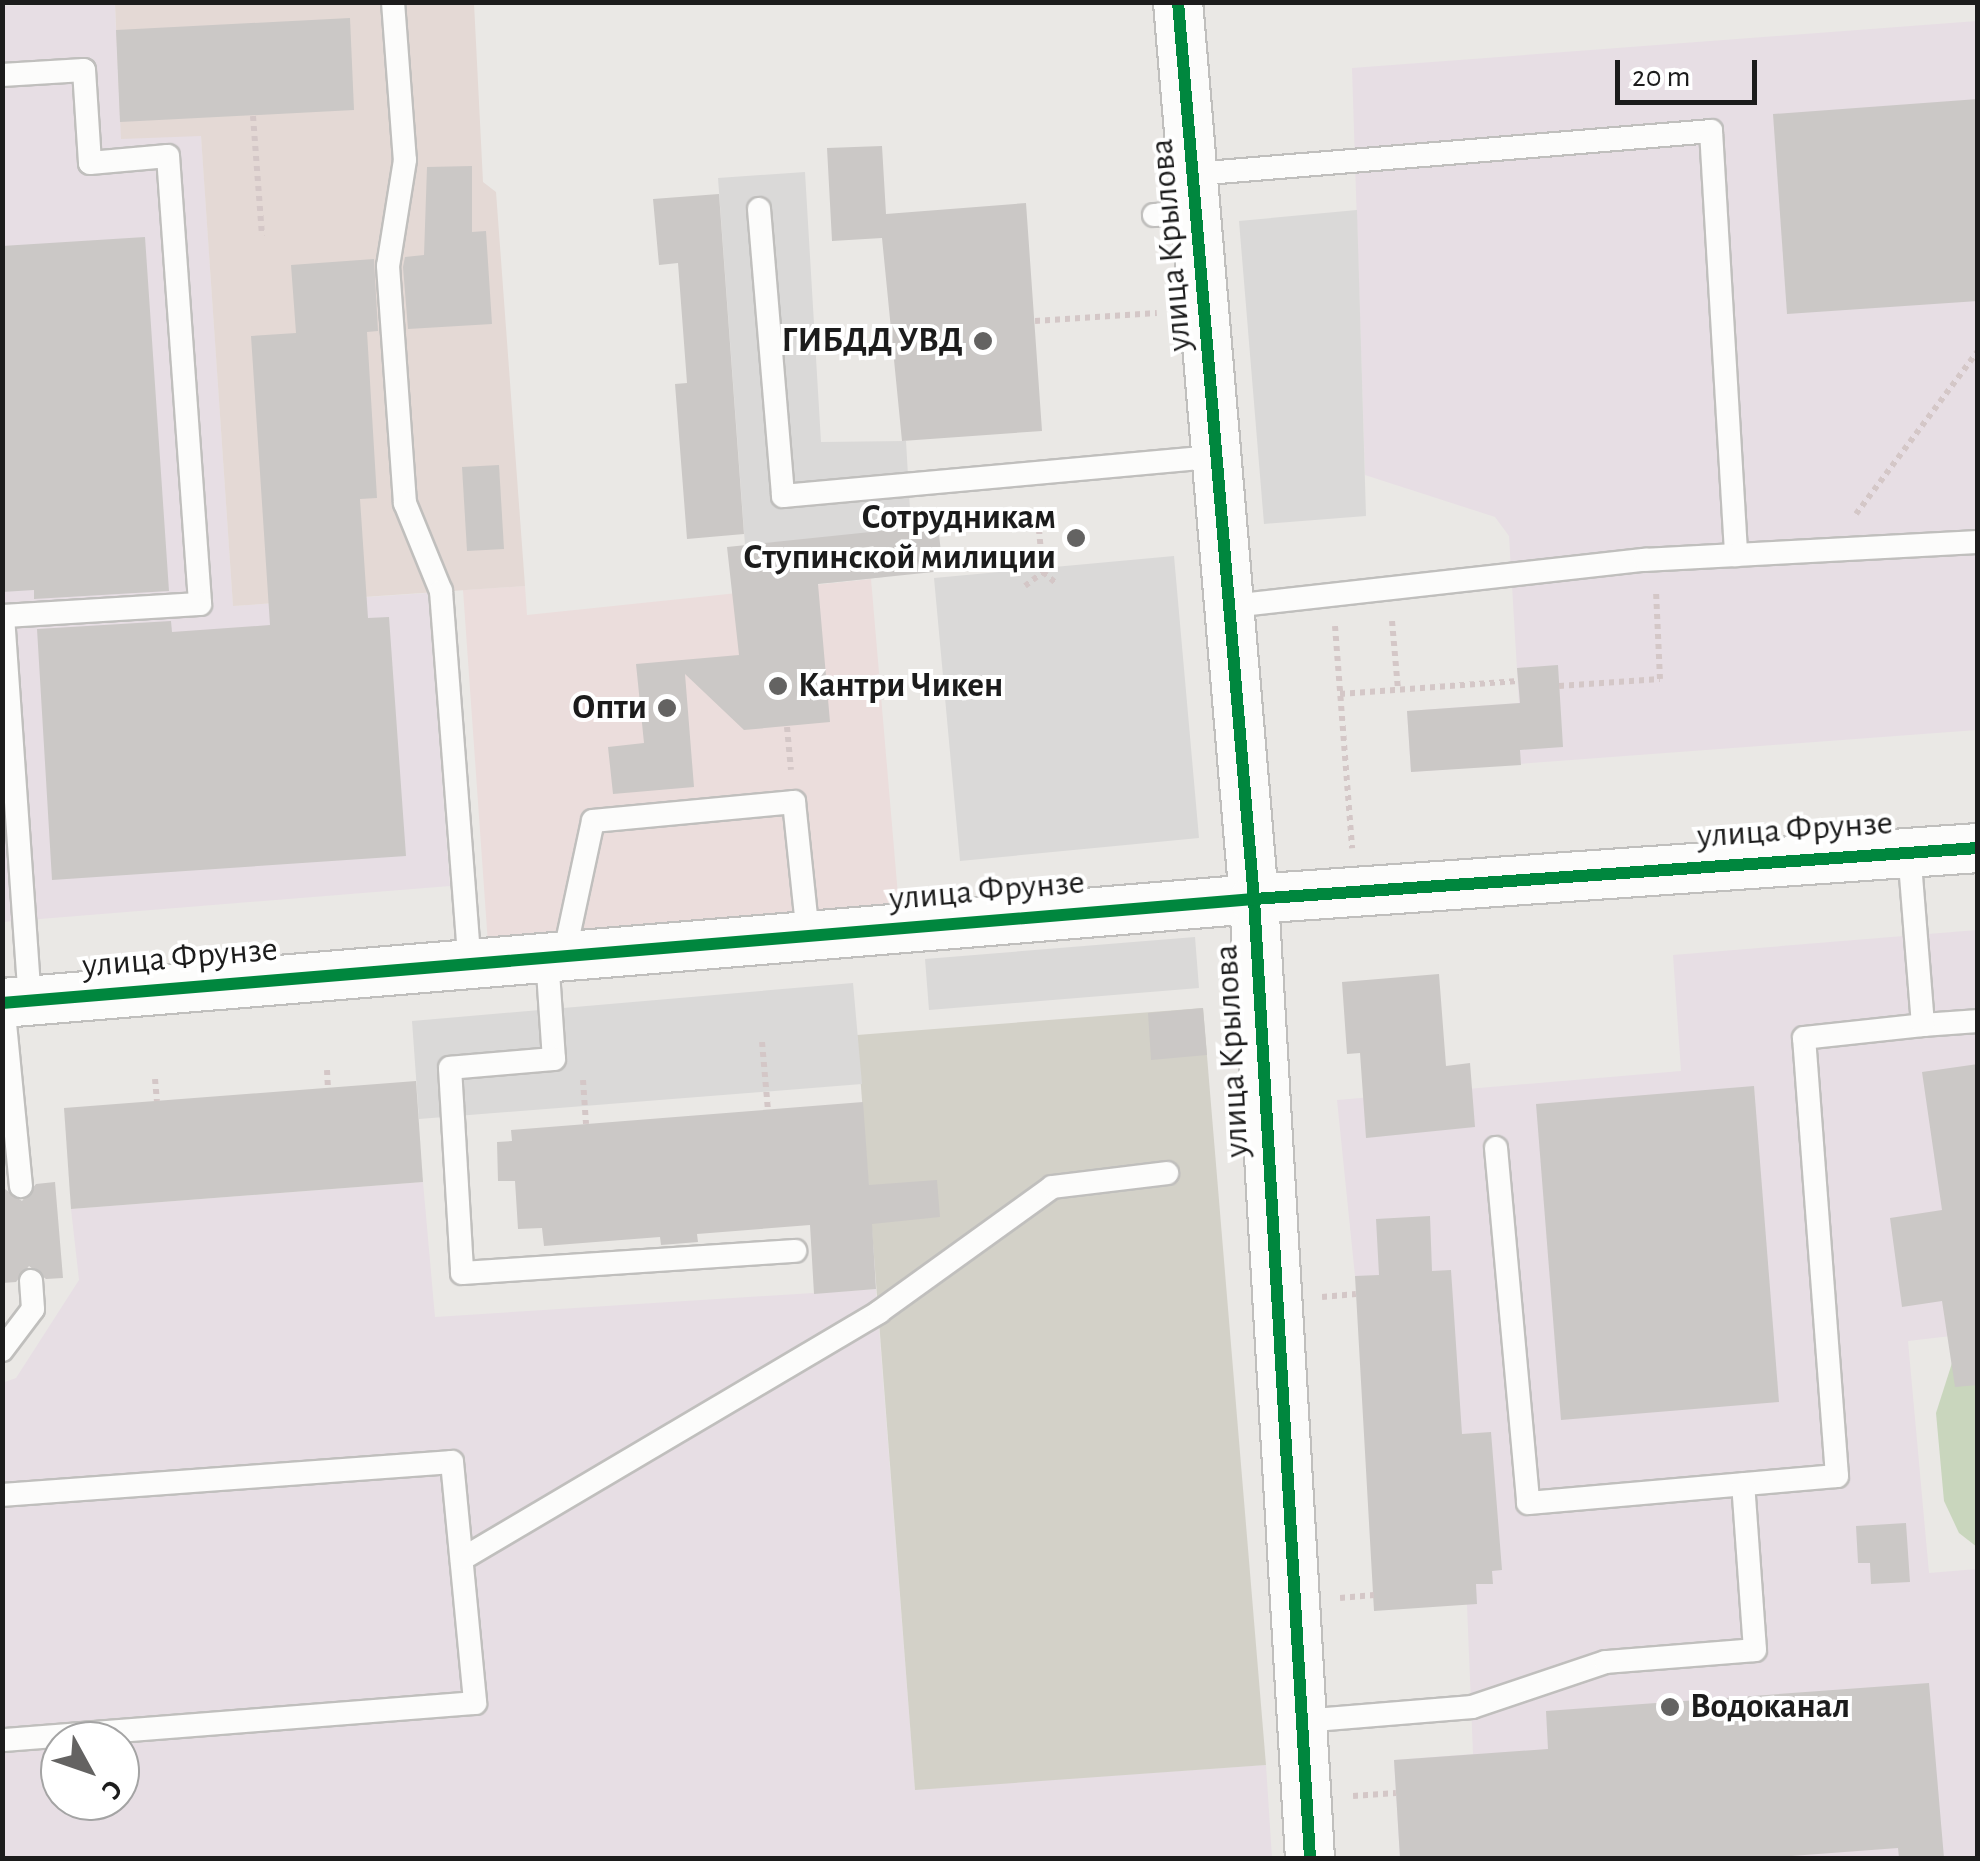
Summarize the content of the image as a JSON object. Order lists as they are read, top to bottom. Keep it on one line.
{"streets":{"street":["улица Крылова","улица Фрунзе"]},"crossings":[["улица Крылова","улица Фрунзе"]],"places":["ГИБДД УВД","Сотрудникам Ступинской милиции","Кантри Чикен","Опти","Водоканал"],"scale_bar":"20 m","north":"bottom right"}
